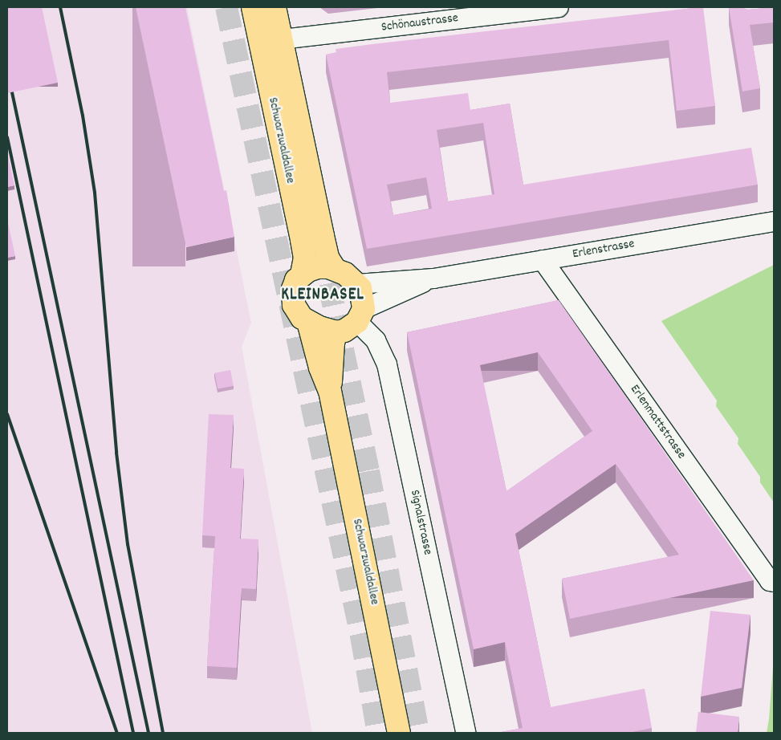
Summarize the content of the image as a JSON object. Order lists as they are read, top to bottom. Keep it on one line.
{"streets":{"main road":["Schwarzwaldallee"],"street":["Schönaustrasse","Erlenstrasse","Erlenmattstrasse","Signalstrasse"]},"crossings":[["Schönaustrasse","Schwarzwaldallee"],["Schwarzwaldallee","Erlenstrasse"],["Schwarzwaldallee","Signalstrasse"],["Erlenstrasse","Erlenmattstrasse"],["Erlenstrasse","Signalstrasse"]],"districts":["KLEINBASEL"]}
